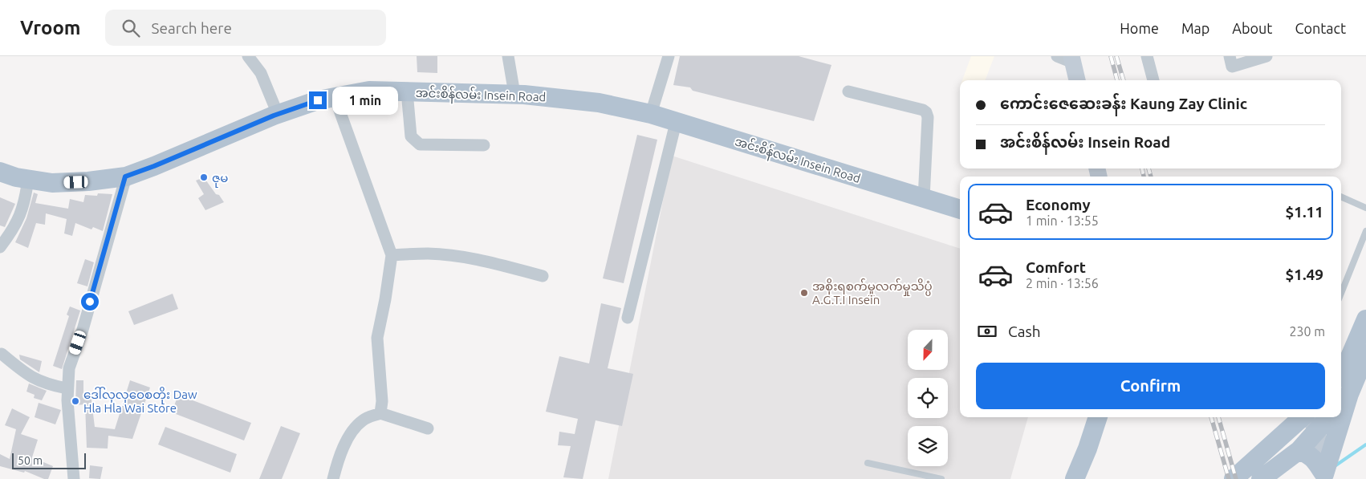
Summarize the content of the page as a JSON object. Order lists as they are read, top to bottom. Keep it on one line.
{"streets":{"main road":["အင်းစိန်လမ်း Insein Road"]},"places":["ဇုမ","အစိုးရစက်မှုလက်မှုသိပ္ပံ A.G.T.I Insein","ဒေါ်လှလှဝေစတိုး Daw Hla Hla Wai Store"],"scale_bar":"50 m","north":"bottom","page":{"header":"Vroom","search":"Search here","nav":["Home","Map","About","Contact"],"banner":["ကောင်းဇေဆေးခန်း Kaung Zay Clinic","အင်းစိန်လမ်း Insein Road"],"bubble":"1 min","list":[{"name":"Economy","note":"1 min · 13:55","value":"$1.11"},{"name":"Comfort","note":"2 min · 13:56","value":"$1.49"}],"pay":["Cash","230 m"],"buttons":"Confirm","scale":"50 m"}}
